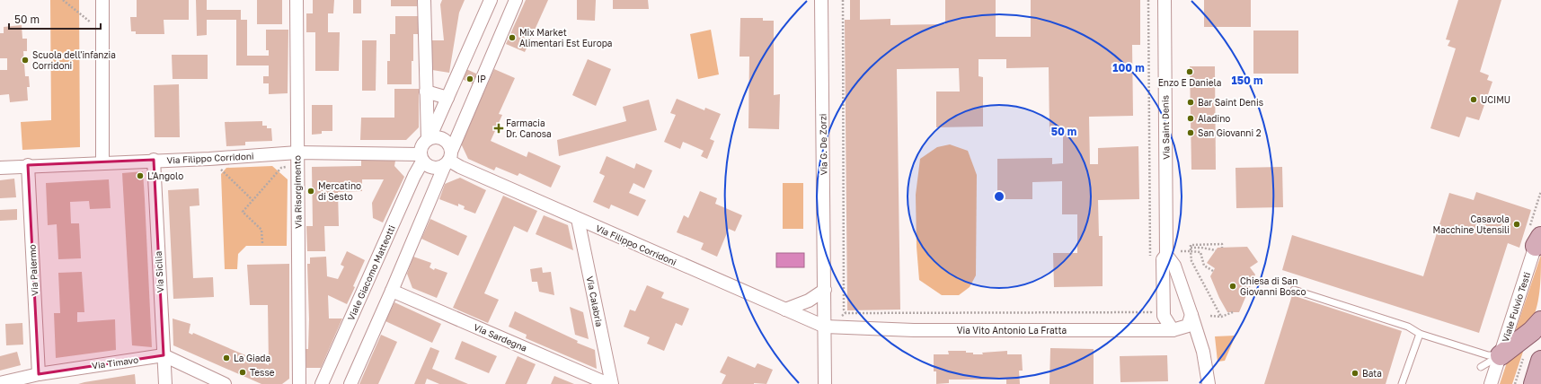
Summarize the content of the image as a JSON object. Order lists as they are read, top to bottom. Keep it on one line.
{"streets":{"street":["Via Saint Denis","Via G. De Zorzi","Via Filippo Corridoni","Via Risorgimento","Via Palermo","Via Sicilia","Viale Giacomo Matteotti","Via Calabria","Viale Fulvio Testi","Via Vito Antonio La Fratta","Via Sardegna","Via Timavo"]},"crossings":[["Via Saint Denis","Via Vito Antonio La Fratta"],["Via G. De Zorzi","Via Filippo Corridoni"],["Via G. De Zorzi","Via Vito Antonio La Fratta"],["Via Filippo Corridoni","Via Risorgimento"],["Via Filippo Corridoni","Via Palermo"],["Via Filippo Corridoni","Via Sicilia"],["Via Filippo Corridoni","Viale Giacomo Matteotti"],["Via Filippo Corridoni","Via Calabria"],["Via Filippo Corridoni","Via Vito Antonio La Fratta"],["Via Palermo","Via Timavo"],["Via Sicilia","Via Timavo"]],"places":{"other":["Mix Market Alimentari Est Europa","Scuola dell'infanzia Corridoni","Enzo E Daniela","IP","UCIMU","Bar Saint Denis","Aladino","San Giovanni 2","L'Angolo","Mercatino di Sesto","Casavola Macchine Utensili","Chiesa di San Giovanni Bosco","La Giada","Tesse","Bata"],"health":["Farmacia Dr. Canosa"]},"scale_bar":"50 m","rings":["100 m","150 m","50 m"]}
